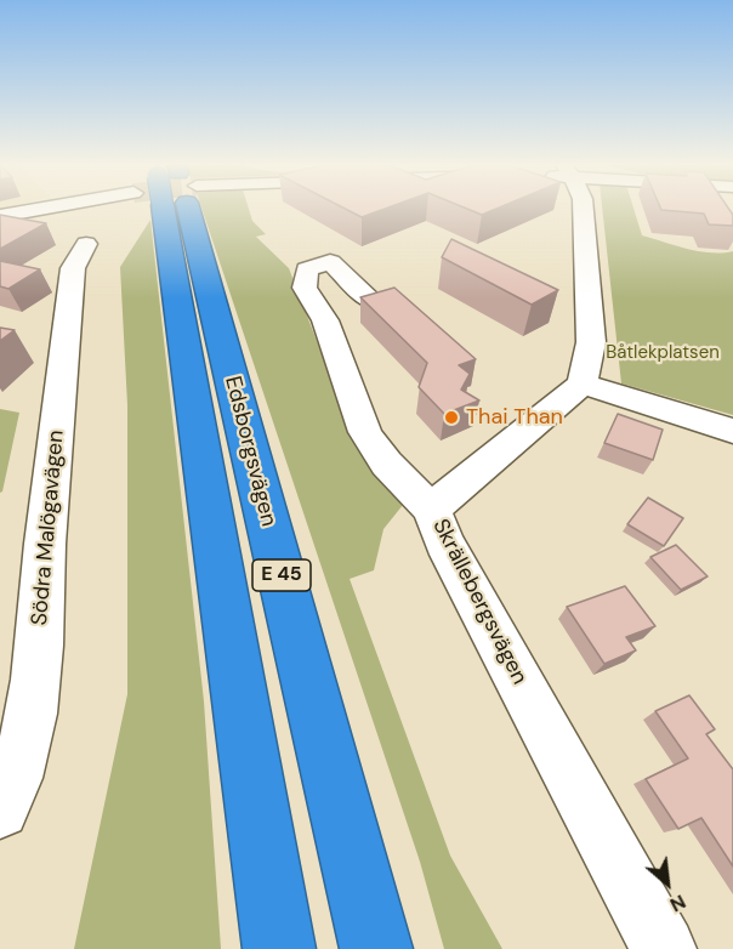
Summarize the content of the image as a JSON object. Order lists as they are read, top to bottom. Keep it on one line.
{"streets":{"highway":["Edsborgsvägen","E 45"],"street":["Södra Malögavägen","Skrällebergsvägen"]},"parks":["Båtlekplatsen"],"places":["Thai Than"],"north":"bottom right"}
